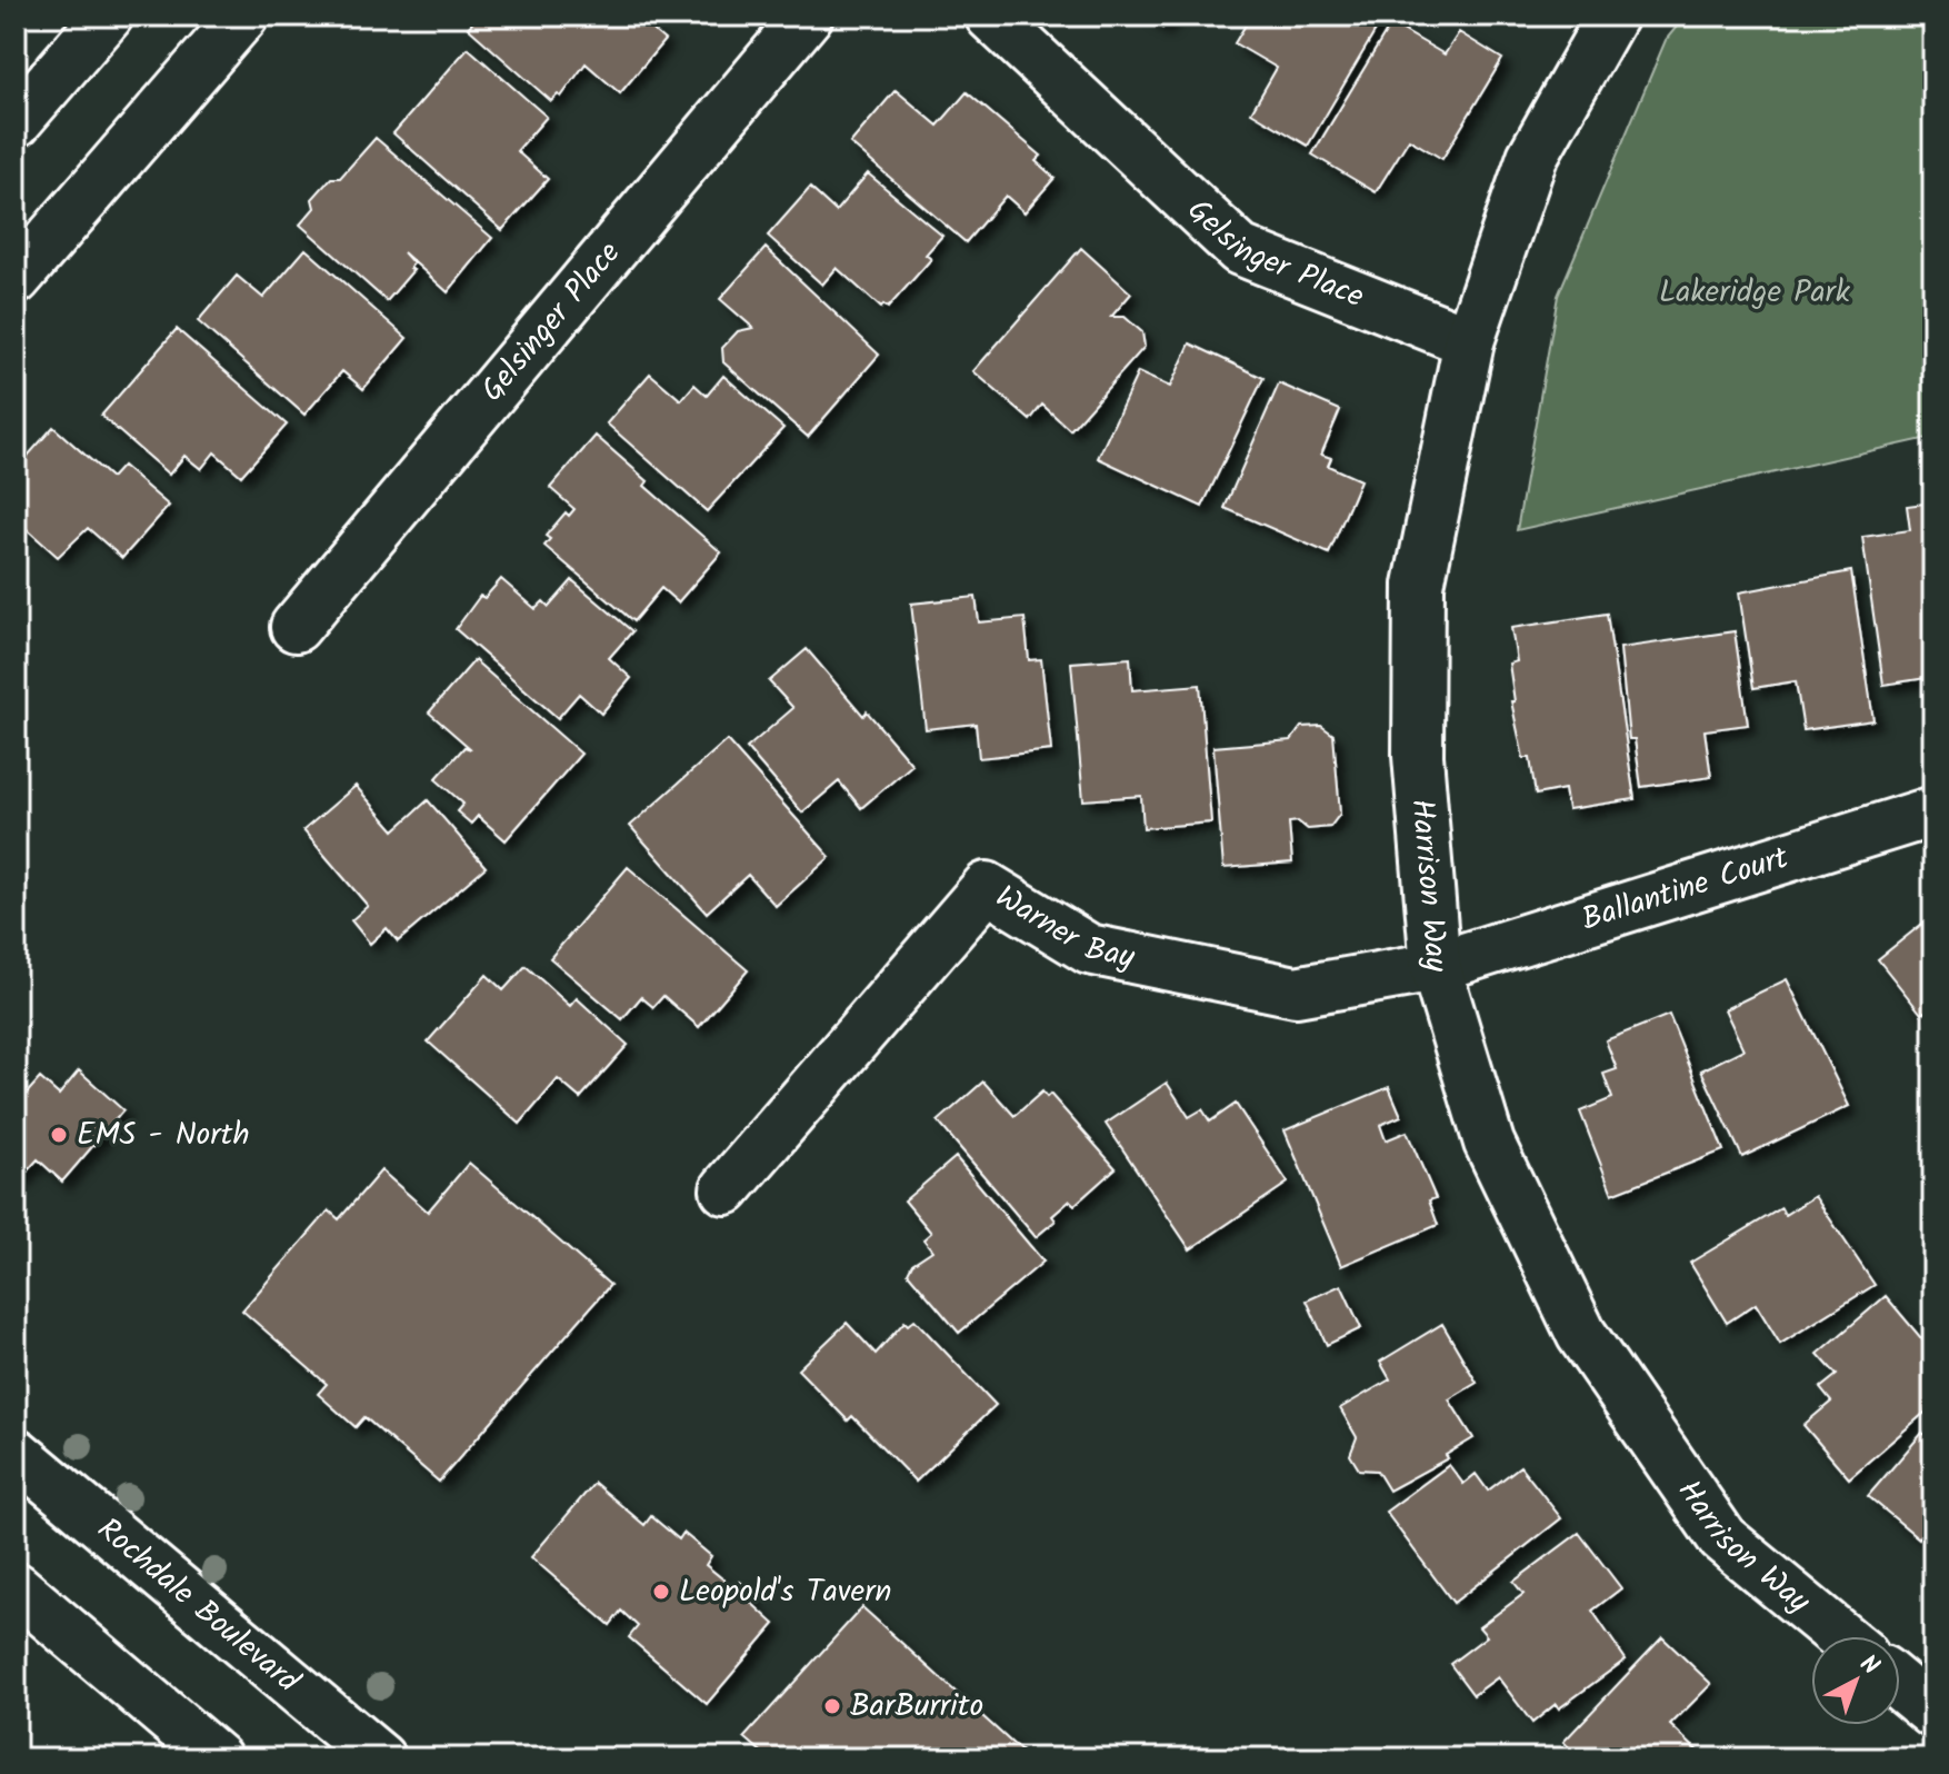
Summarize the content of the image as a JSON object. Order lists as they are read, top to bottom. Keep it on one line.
{"streets":{"street":["Gelsinger Place","Harrison Way","Ballantine Court","Warner Bay","Rochdale Boulevard"]},"crossings":[["Gelsinger Place","Harrison Way"],["Harrison Way","Ballantine Court"],["Harrison Way","Warner Bay"],["Ballantine Court","Warner Bay"]],"parks":["Lakeridge Park"],"places":["EMS - North","Leopold's Tavern","BarBurrito"],"north":"top right"}
